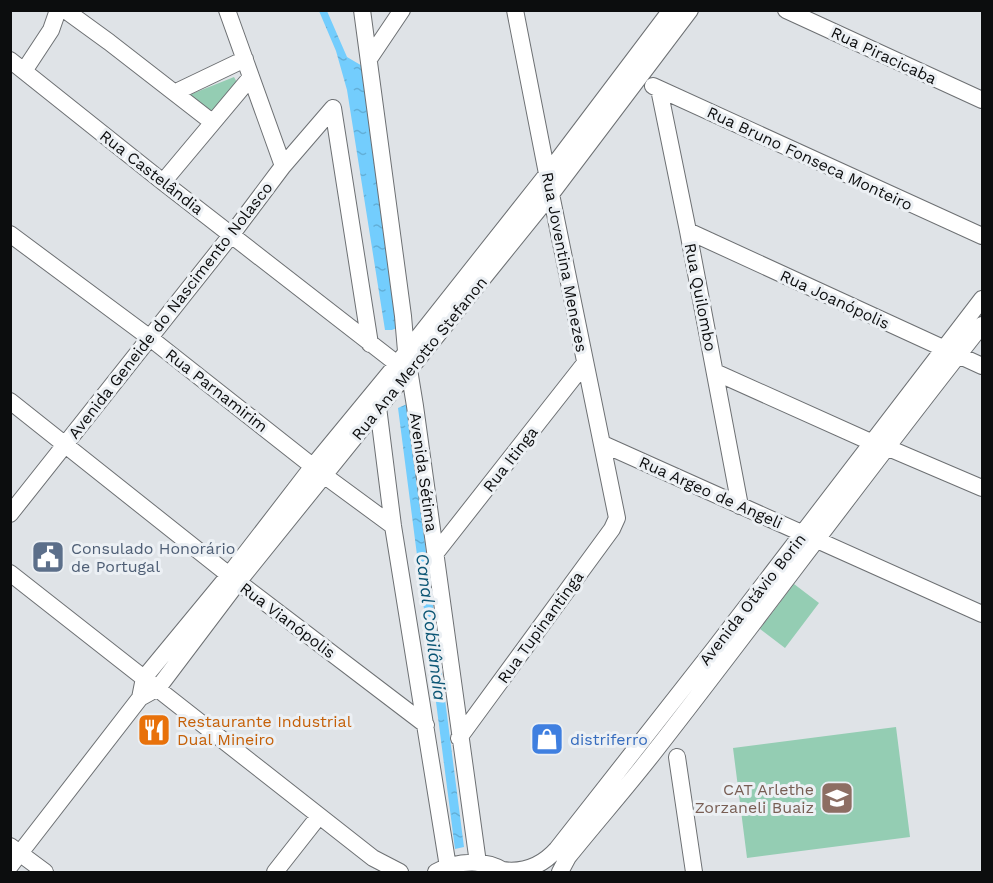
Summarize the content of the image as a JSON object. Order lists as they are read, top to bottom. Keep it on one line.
{"streets":{"street":["Rua Piracicaba","Rua Bruno Fonseca Monteiro","Rua Castelândia","Rua Joventina Menezes","Rua Quilombo","Rua Joanópolis","Avenida Geneide do Nascimento Nolasco","Rua Ana Merotto Stefanon","Rua Parnamirim","Rua Itinga","Avenida Sétima","Rua Argeo de Angeli","Avenida Otávio Borin","Rua Vianópolis","Rua Tupinantinga"]},"crossings":[["Rua Bruno Fonseca Monteiro","Rua Quilombo"],["Rua Bruno Fonseca Monteiro","Rua Ana Merotto Stefanon"],["Rua Castelândia","Avenida Geneide do Nascimento Nolasco"],["Rua Castelândia","Rua Ana Merotto Stefanon"],["Rua Castelândia","Avenida Sétima"],["Rua Joventina Menezes","Rua Ana Merotto Stefanon"],["Rua Joventina Menezes","Rua Itinga"],["Rua Joventina Menezes","Rua Argeo de Angeli"],["Rua Joventina Menezes","Rua Tupinantinga"],["Rua Quilombo","Rua Joanópolis"],["Rua Quilombo","Rua Argeo de Angeli"],["Rua Joanópolis","Avenida Otávio Borin"],["Avenida Geneide do Nascimento Nolasco","Rua Parnamirim"],["Avenida Geneide do Nascimento Nolasco","Rua Vianópolis"],["Rua Ana Merotto Stefanon","Rua Parnamirim"],["Rua Ana Merotto Stefanon","Avenida Sétima"],["Rua Ana Merotto Stefanon","Rua Vianópolis"],["Rua Itinga","Avenida Sétima"],["Avenida Sétima","Rua Tupinantinga"],["Rua Argeo de Angeli","Avenida Otávio Borin"]],"water":["Canal Cobilândia"],"places":{"public building":["Consulado Honorário de Portugal"],"restaurant":["Restaurante Industrial Dual Mineiro"],"shop":["distriferro"],"school or university":["CAT Arlethe Zorzaneli Buaiz"]}}
